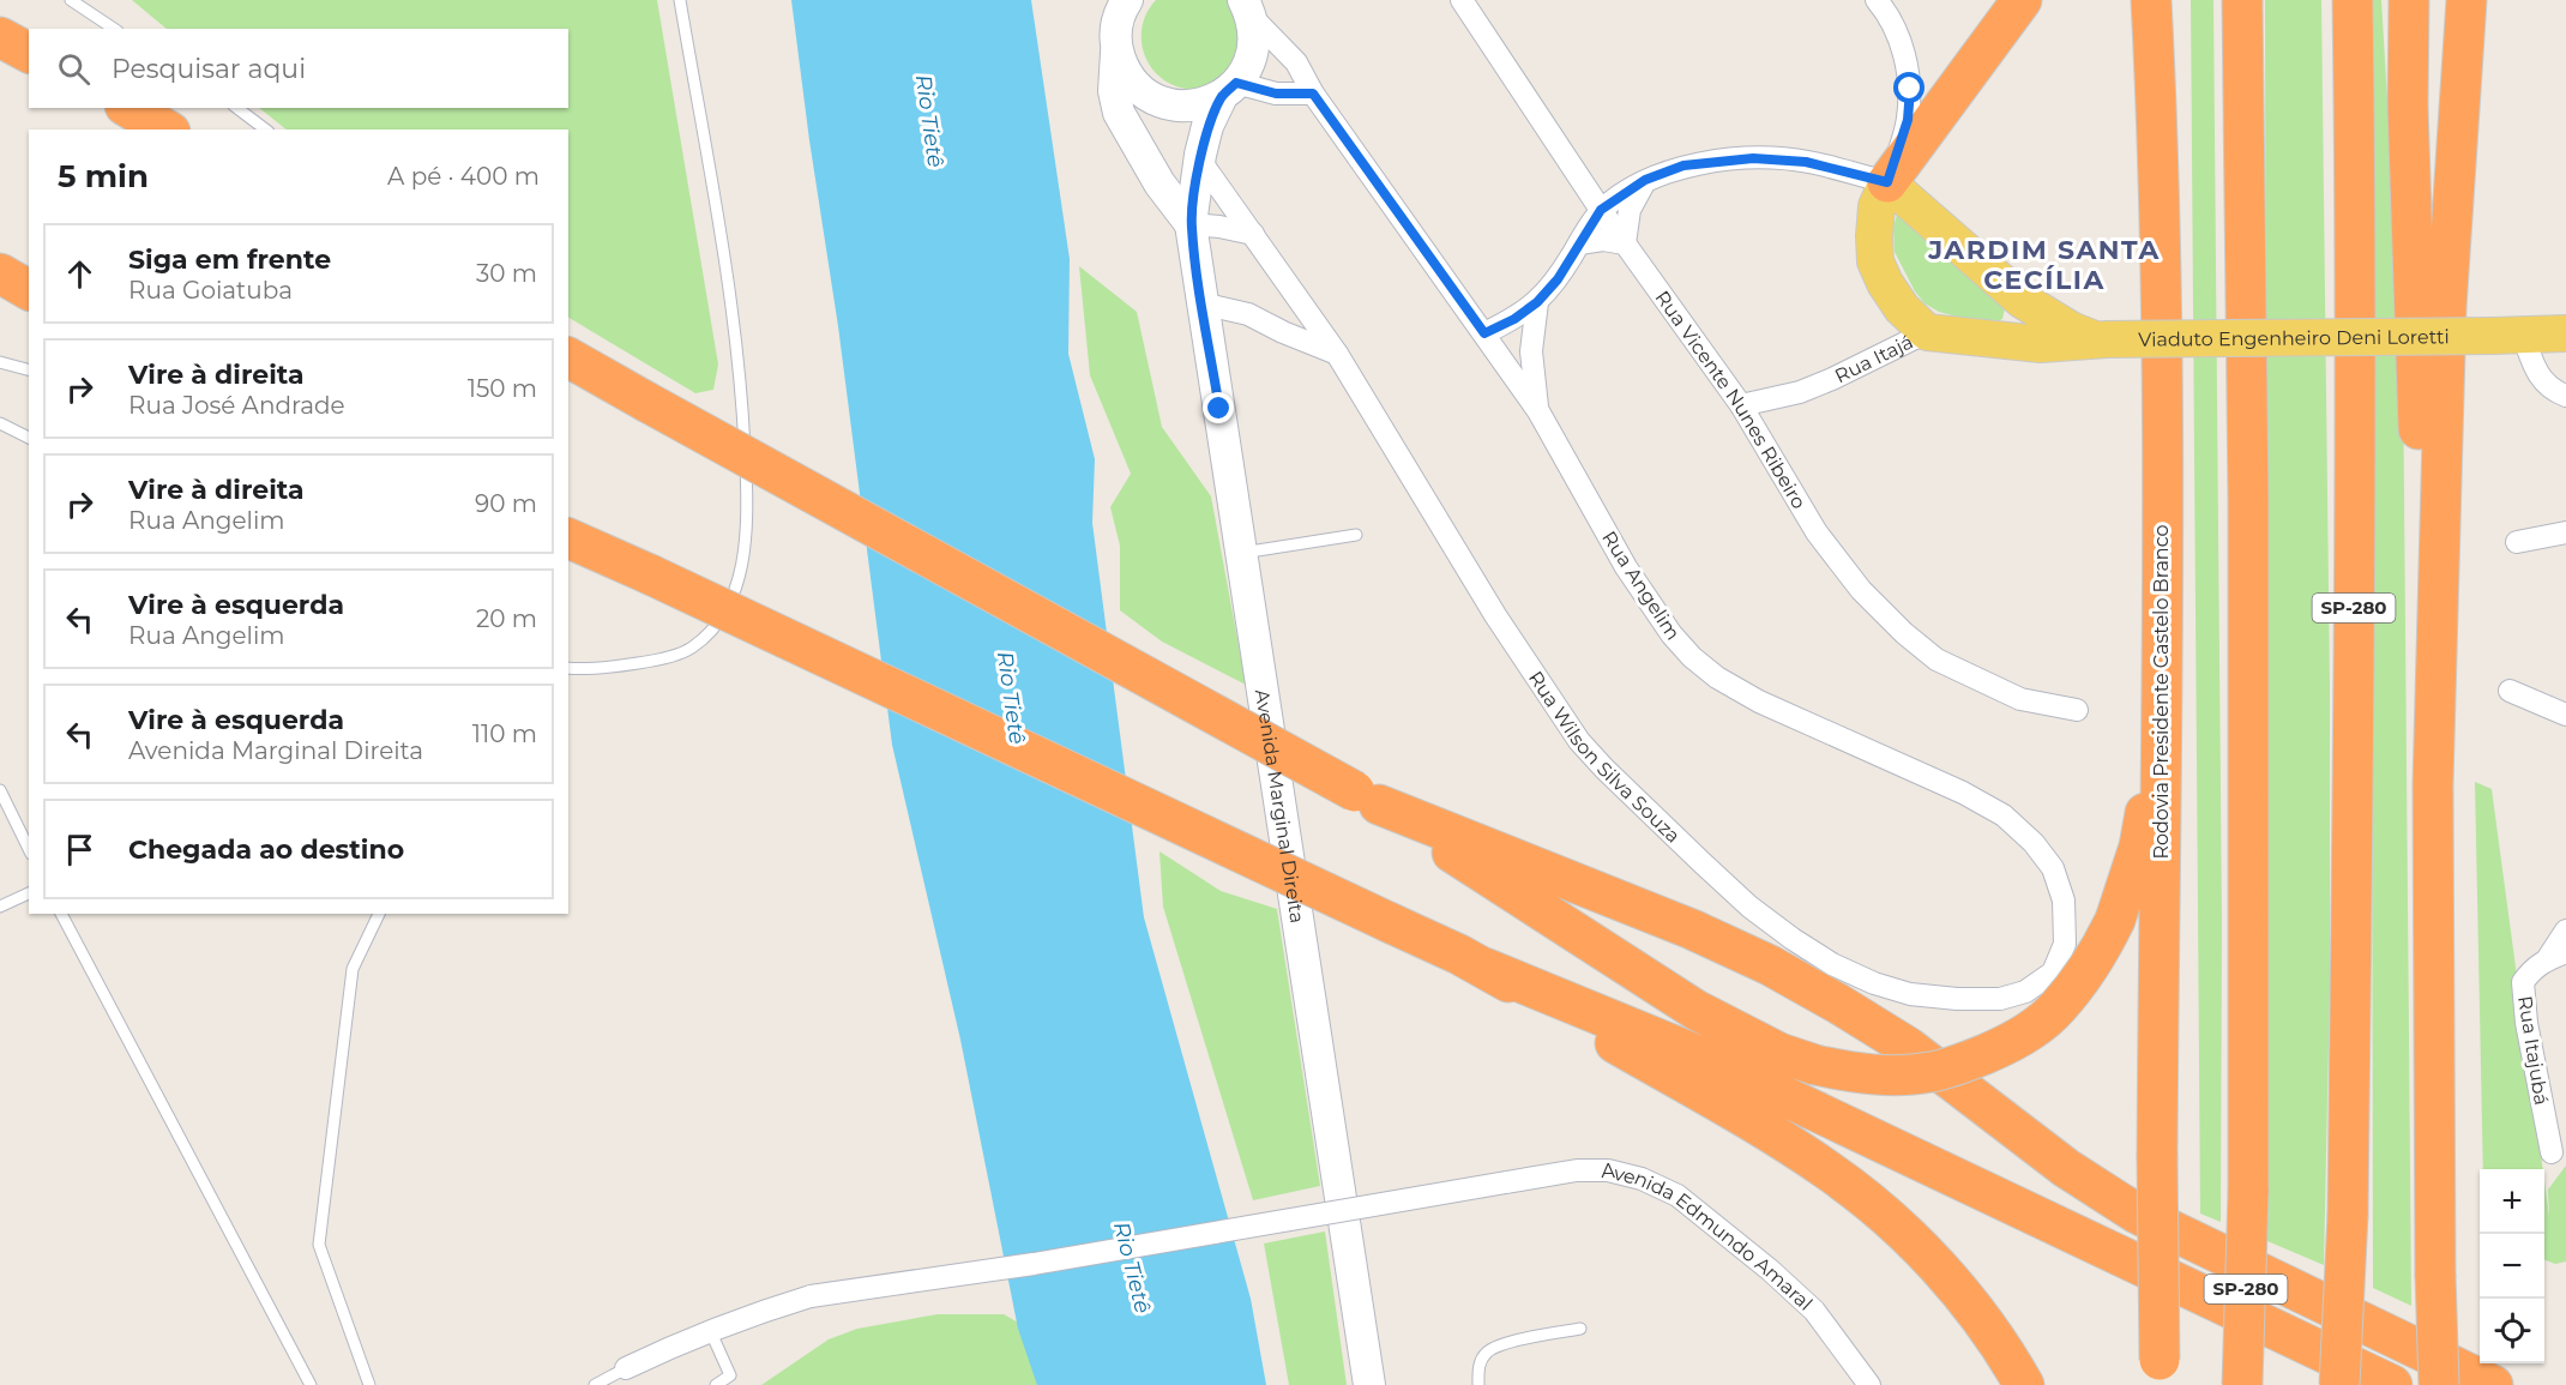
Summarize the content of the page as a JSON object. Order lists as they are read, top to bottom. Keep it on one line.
{"streets":{"highway":["SP-280","Rodovia Presidente Castelo Branco"],"main road":["Viaduto Engenheiro Deni Loretti","Rua Itajá","Avenida Marginal Direita"],"street":["Rua Vicente Nunes Ribeiro","Rua Angelim","Rua Wilson Silva Souza","Rua Itajubá","Avenida Edmundo Amaral"]},"crossings":[["Viaduto Engenheiro Deni Loretti","Rua Itajá"],["Rua Itajá","Rua Vicente Nunes Ribeiro"],["Rua Angelim","Rua Wilson Silva Souza"],["Rua Angelim","Avenida Marginal Direita"],["Rua Wilson Silva Souza","Avenida Marginal Direita"]],"districts":["JARDIM SANTA CECÍLIA"],"water":["Rio Tietê"],"page":{"search":"Pesquisar aqui","heading":["5 min","A pé · 400 m"],"list":[["Siga em frente","Rua Goiatuba","30 m"],["Vire à direita","Rua José Andrade","150 m"],["Vire à direita","Rua Angelim","90 m"],["Vire à esquerda","Rua Angelim","20 m"],["Vire à esquerda","Avenida Marginal Direita","110 m"],"Chegada ao destino"],"map_buttons":["+","−"]}}
